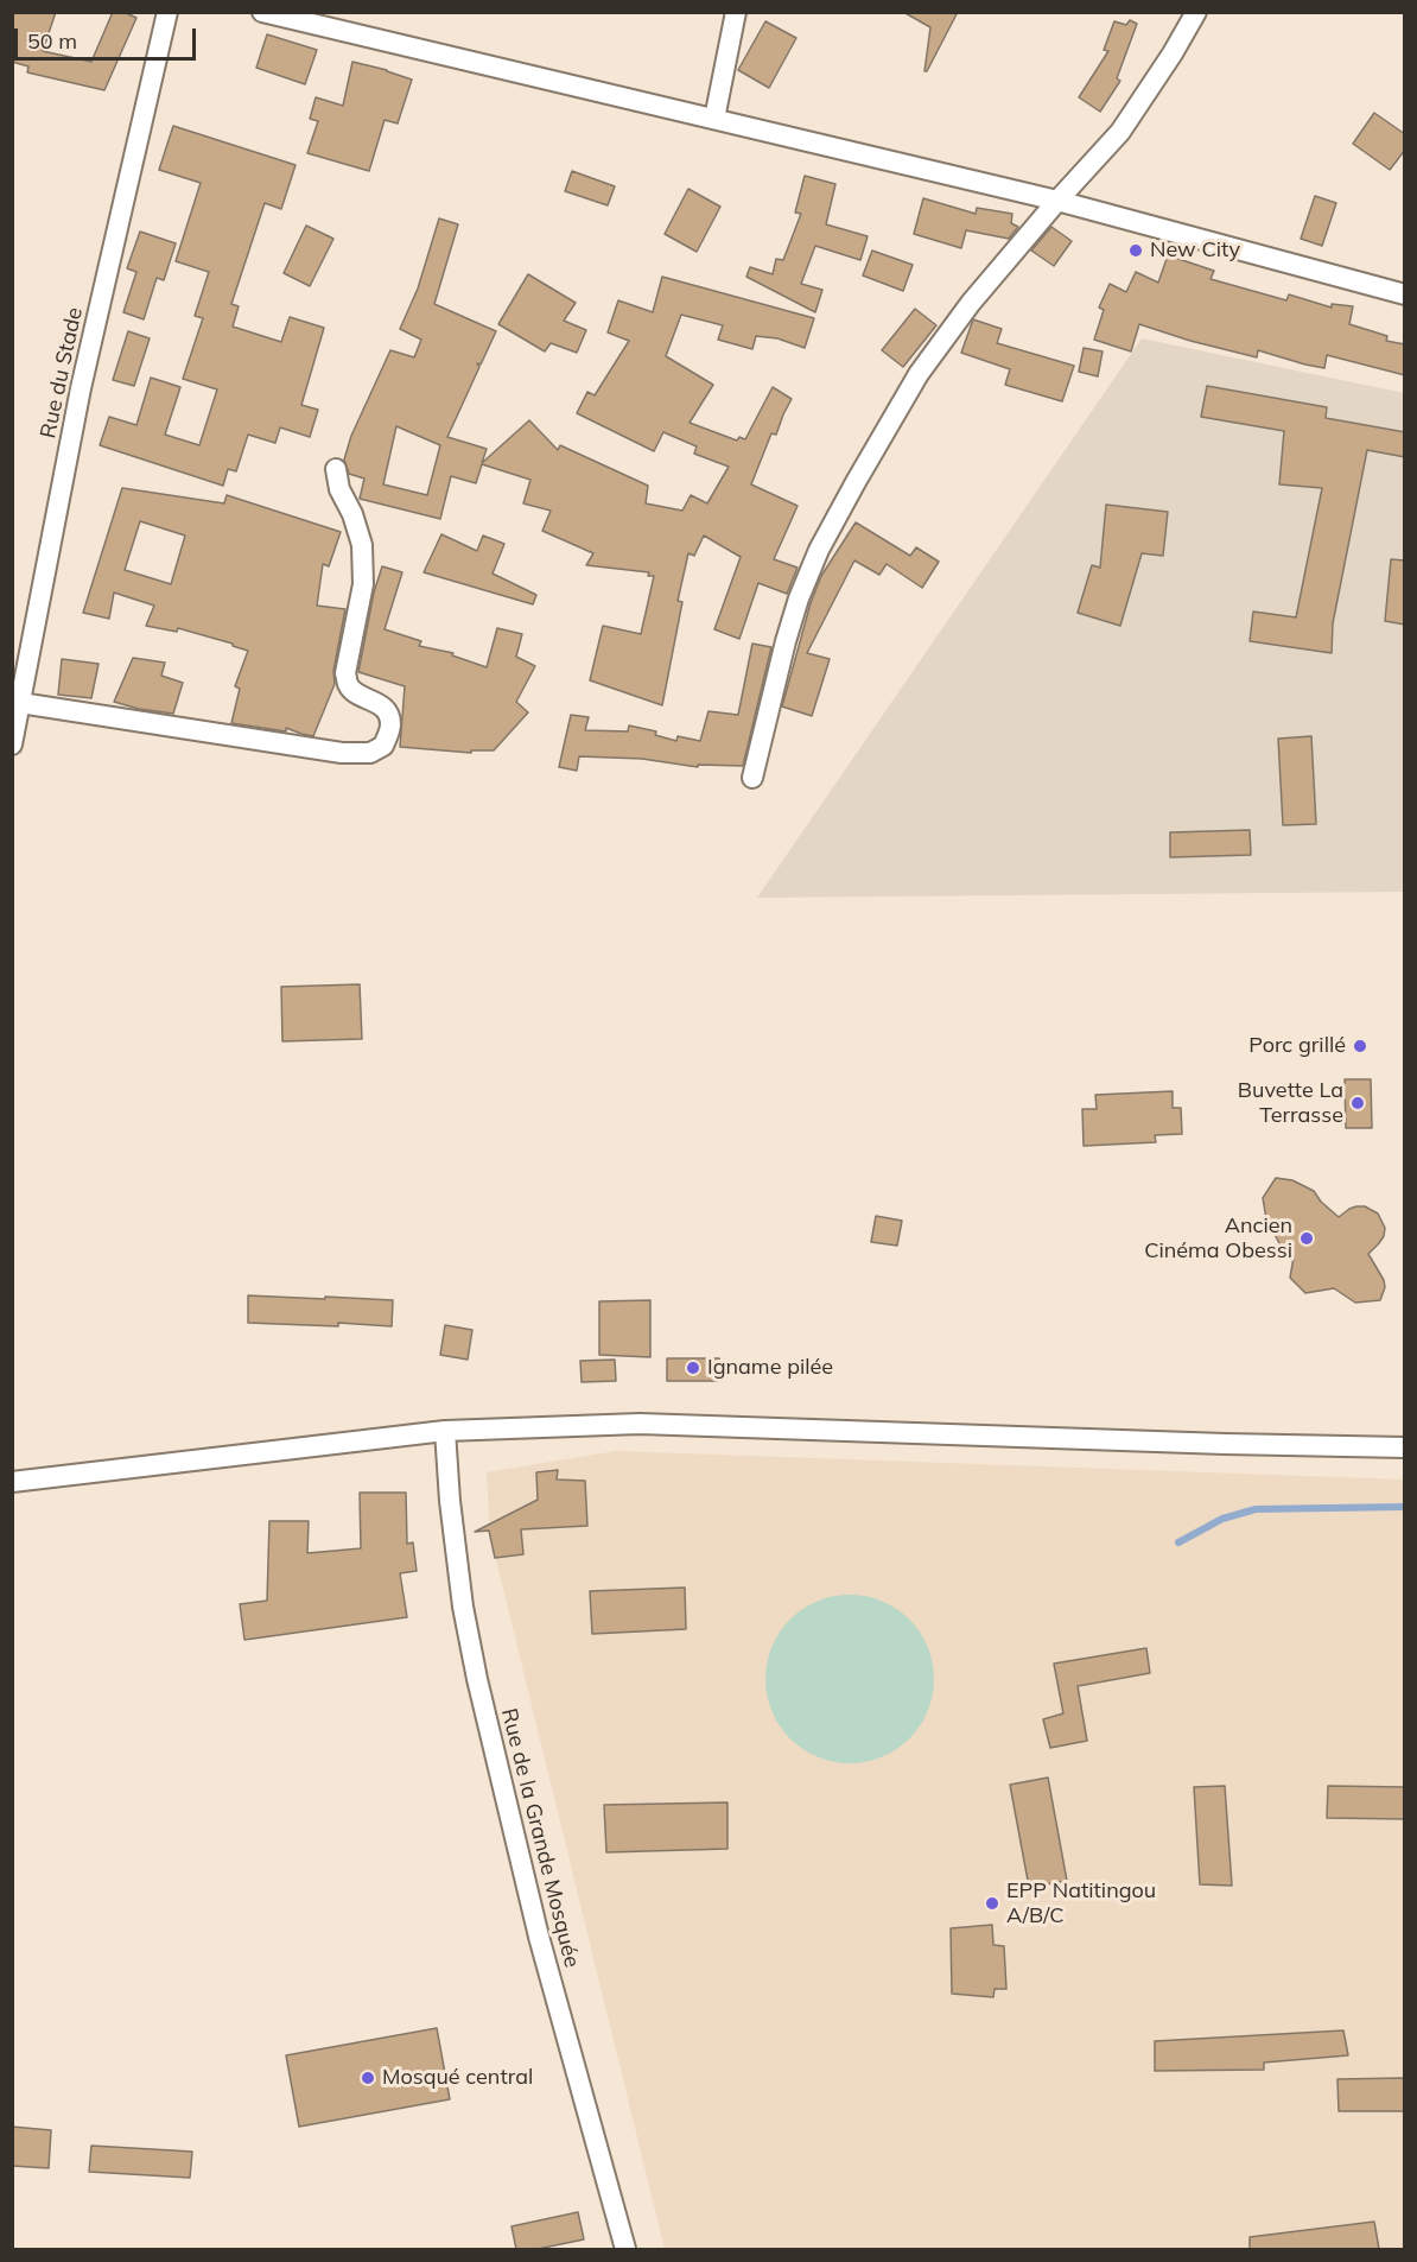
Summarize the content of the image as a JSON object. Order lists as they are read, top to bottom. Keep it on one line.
{"streets":{"street":["Rue du Stade","Rue de la Grande Mosquée"]},"places":["New City","Porc grillé","Buvette La Terrasse","Ancien Cinéma Obessi","Igname pilée","EPP Natitingou A/B/C","Mosqué central"],"scale_bar":"50 m"}
